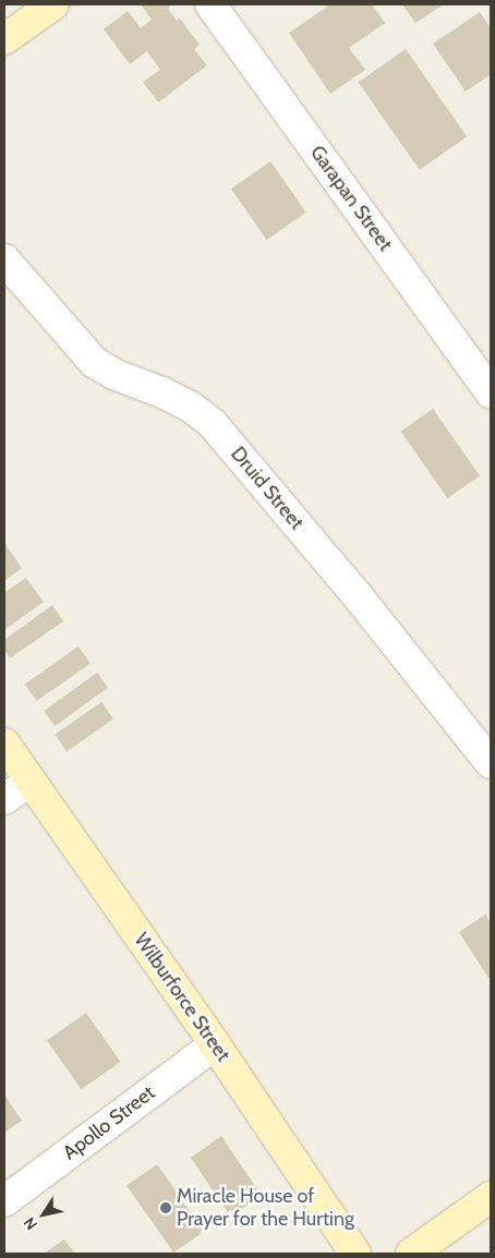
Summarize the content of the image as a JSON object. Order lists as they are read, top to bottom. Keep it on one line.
{"streets":{"street":["Garapan Street","Druid Street","Wilburforce Street","Apollo Street"]},"crossings":[["Wilburforce Street","Apollo Street"]],"places":["Miracle House of Prayer for the Hurting"],"north":"bottom left"}
